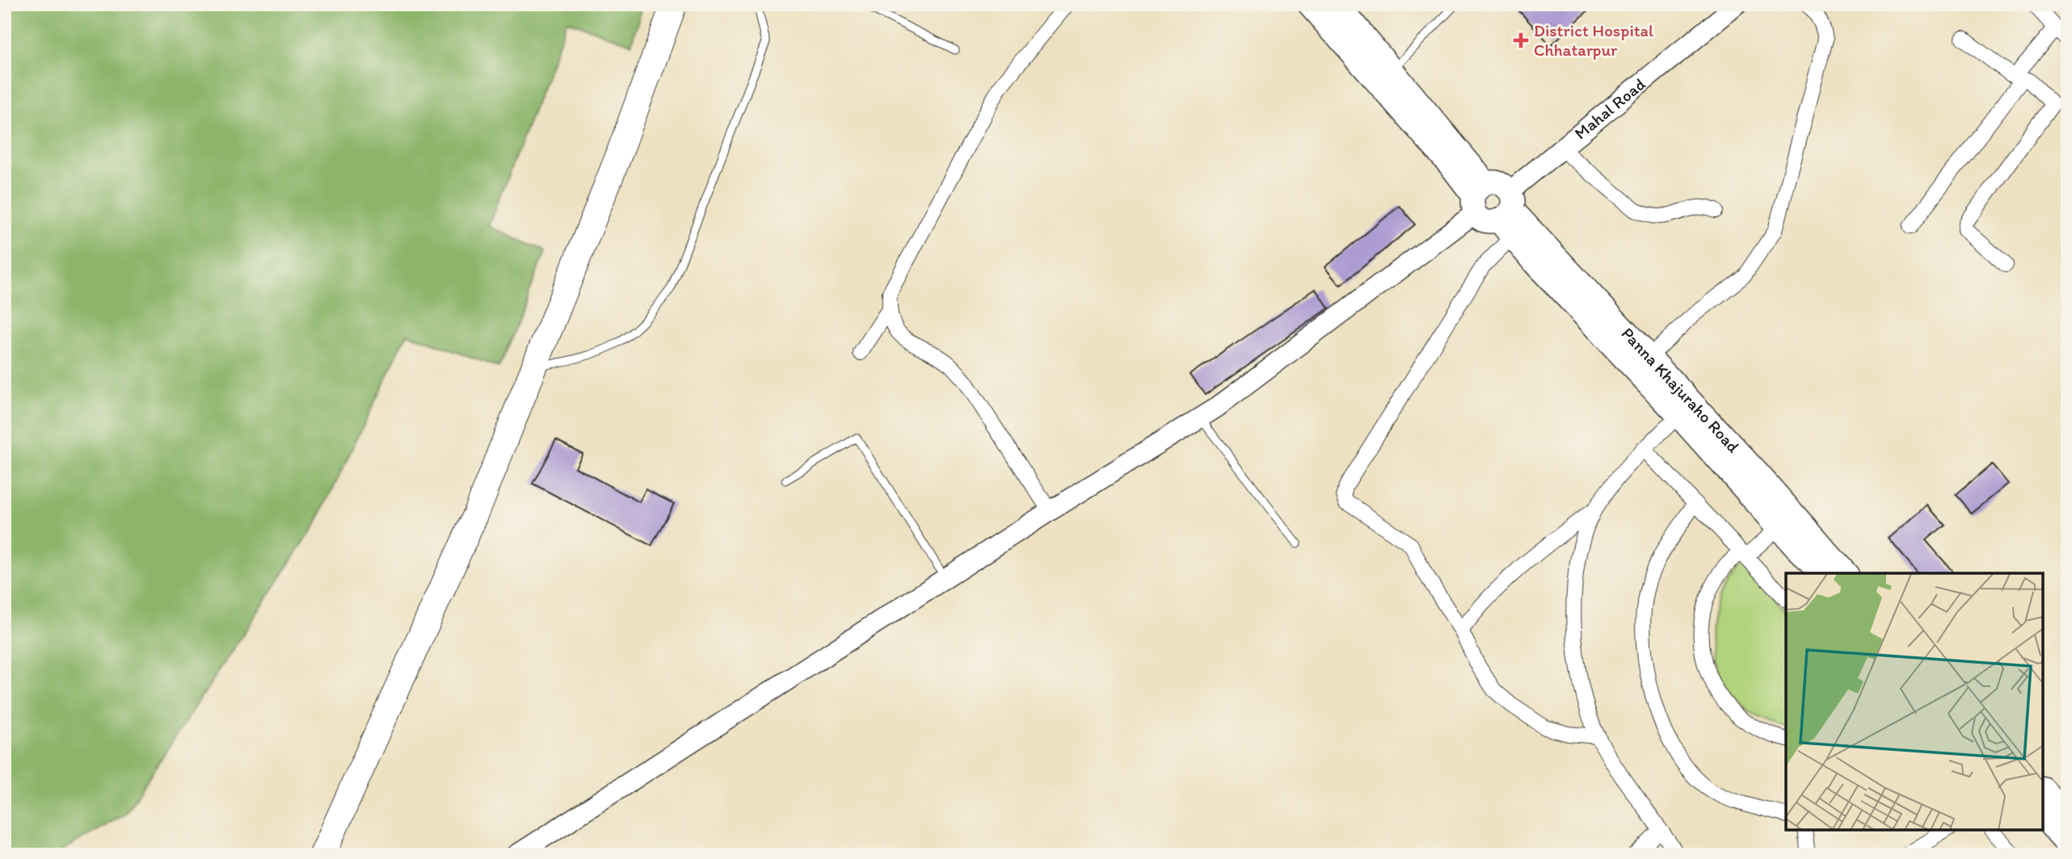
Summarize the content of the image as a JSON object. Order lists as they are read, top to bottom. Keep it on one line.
{"streets":{"main road":["Mahal Road","Panna Khajuraho Road"]},"crossings":[["Mahal Road","Panna Khajuraho Road"]],"places":{"health":["District Hospital Chhatarpur"]}}
